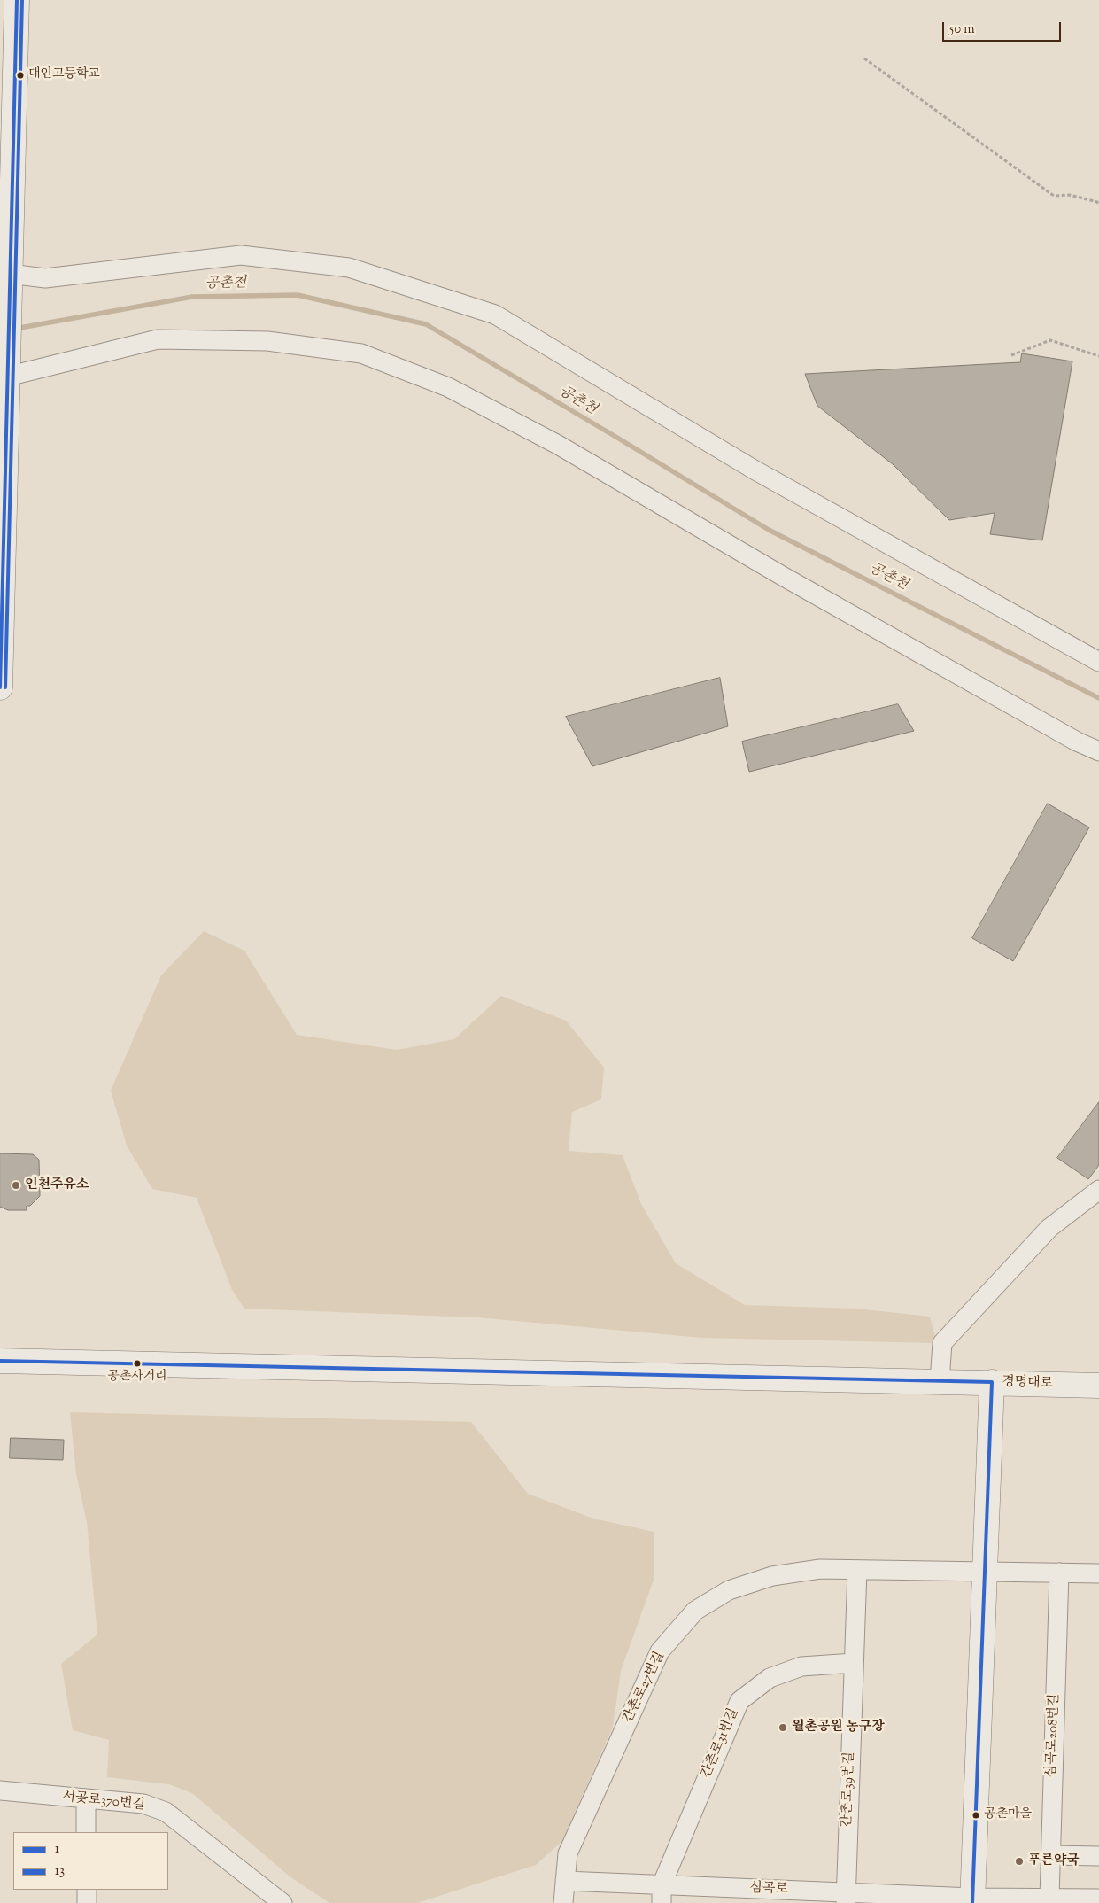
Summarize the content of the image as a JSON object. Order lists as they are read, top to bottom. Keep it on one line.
{"streets":{"street":["경명대로","간촌로27번길","심곡로208번길","간촌로31번길","간촌로39번길","서곶로370번길","심곡로"]},"crossings":[["간촌로27번길","간촌로39번길"],["간촌로27번길","심곡로"],["심곡로208번길","심곡로"],["간촌로31번길","간촌로39번길"],["간촌로31번길","심곡로"],["간촌로39번길","심곡로"]],"water":["공촌천"],"places":["대인고등학교","인천주유소","공촌사거리","월촌공원 농구장","공촌마을","푸른약국"],"lines":["transit line 1","transit line 13"],"legend":["1","13"],"scale_bar":"50 m"}
